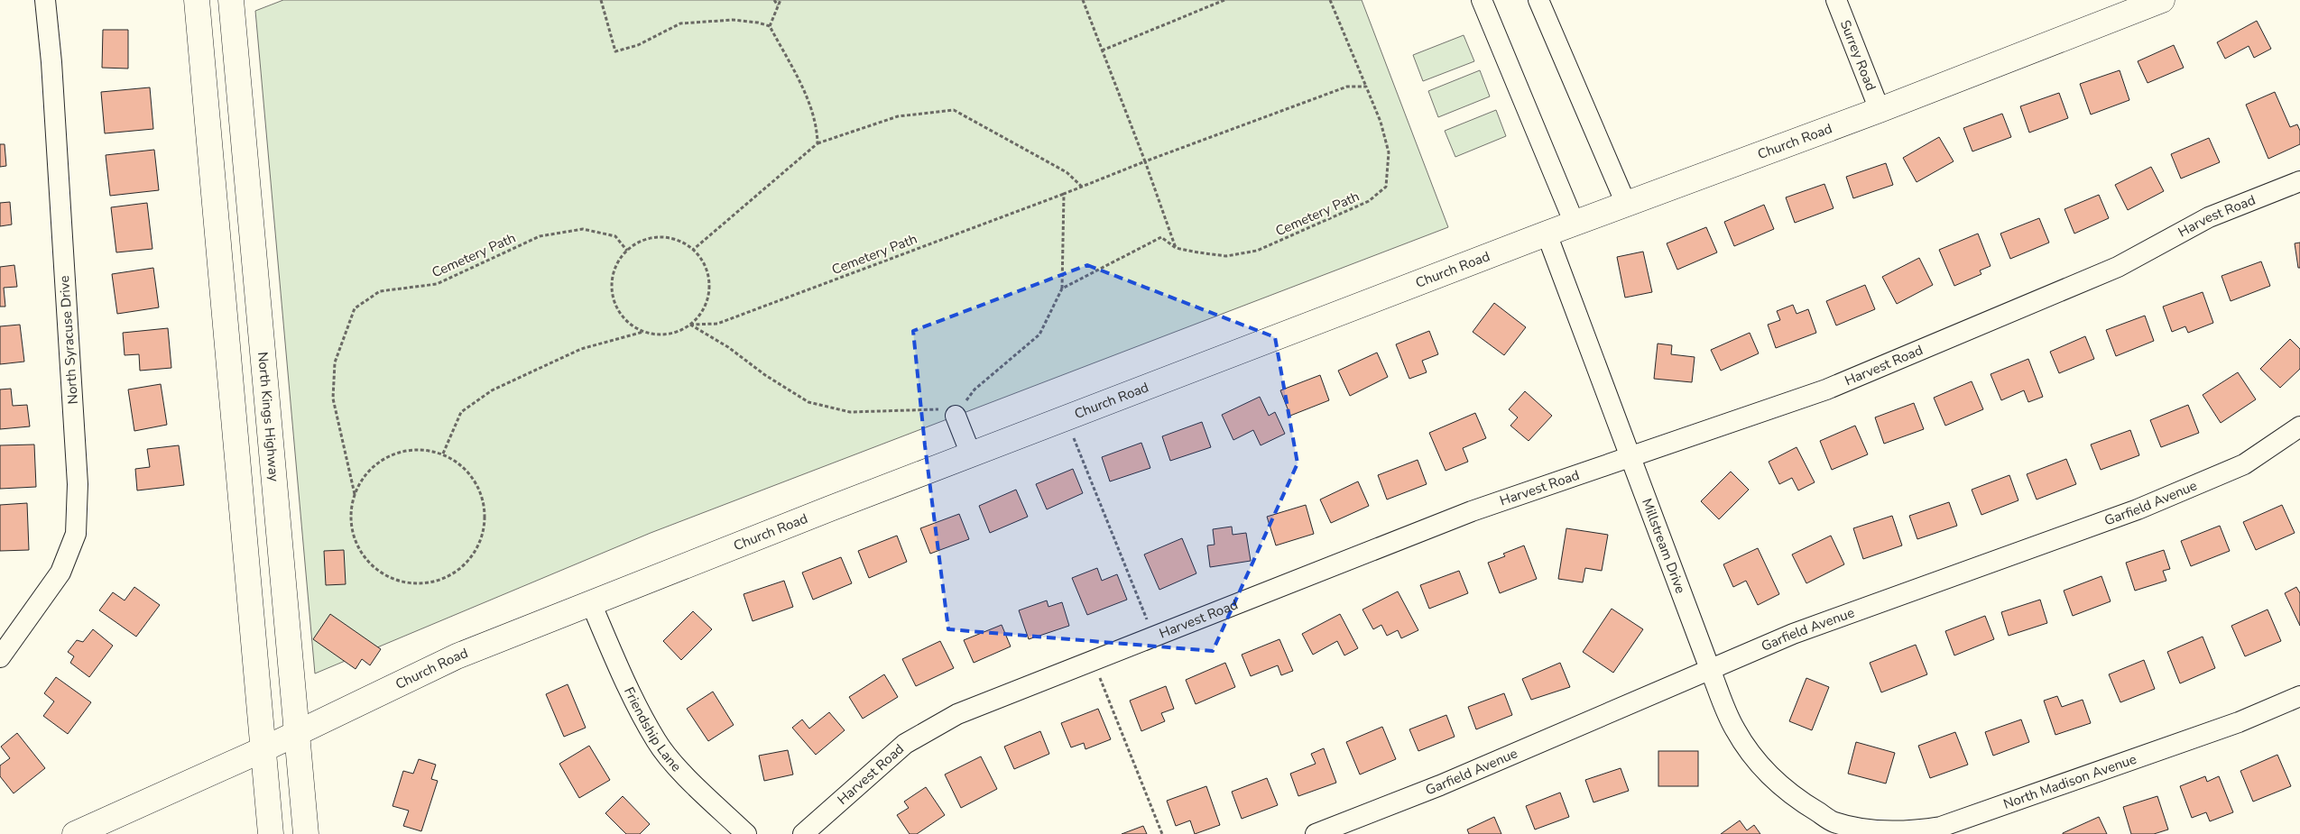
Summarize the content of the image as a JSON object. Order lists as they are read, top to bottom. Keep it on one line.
{"streets":{"main road":["Church Road","North Kings Highway"],"street":["Surrey Road","Harvest Road","North Syracuse Drive","Garfield Avenue","Millstream Drive","Friendship Lane","North Madison Avenue"],"path":["Cemetery Path"]},"crossings":[["Surrey Road","Church Road"],["Church Road","North Kings Highway"],["Church Road","Millstream Drive"],["Church Road","Friendship Lane"],["Harvest Road","Millstream Drive"],["Garfield Avenue","Millstream Drive"],["Millstream Drive","North Madison Avenue"]]}
